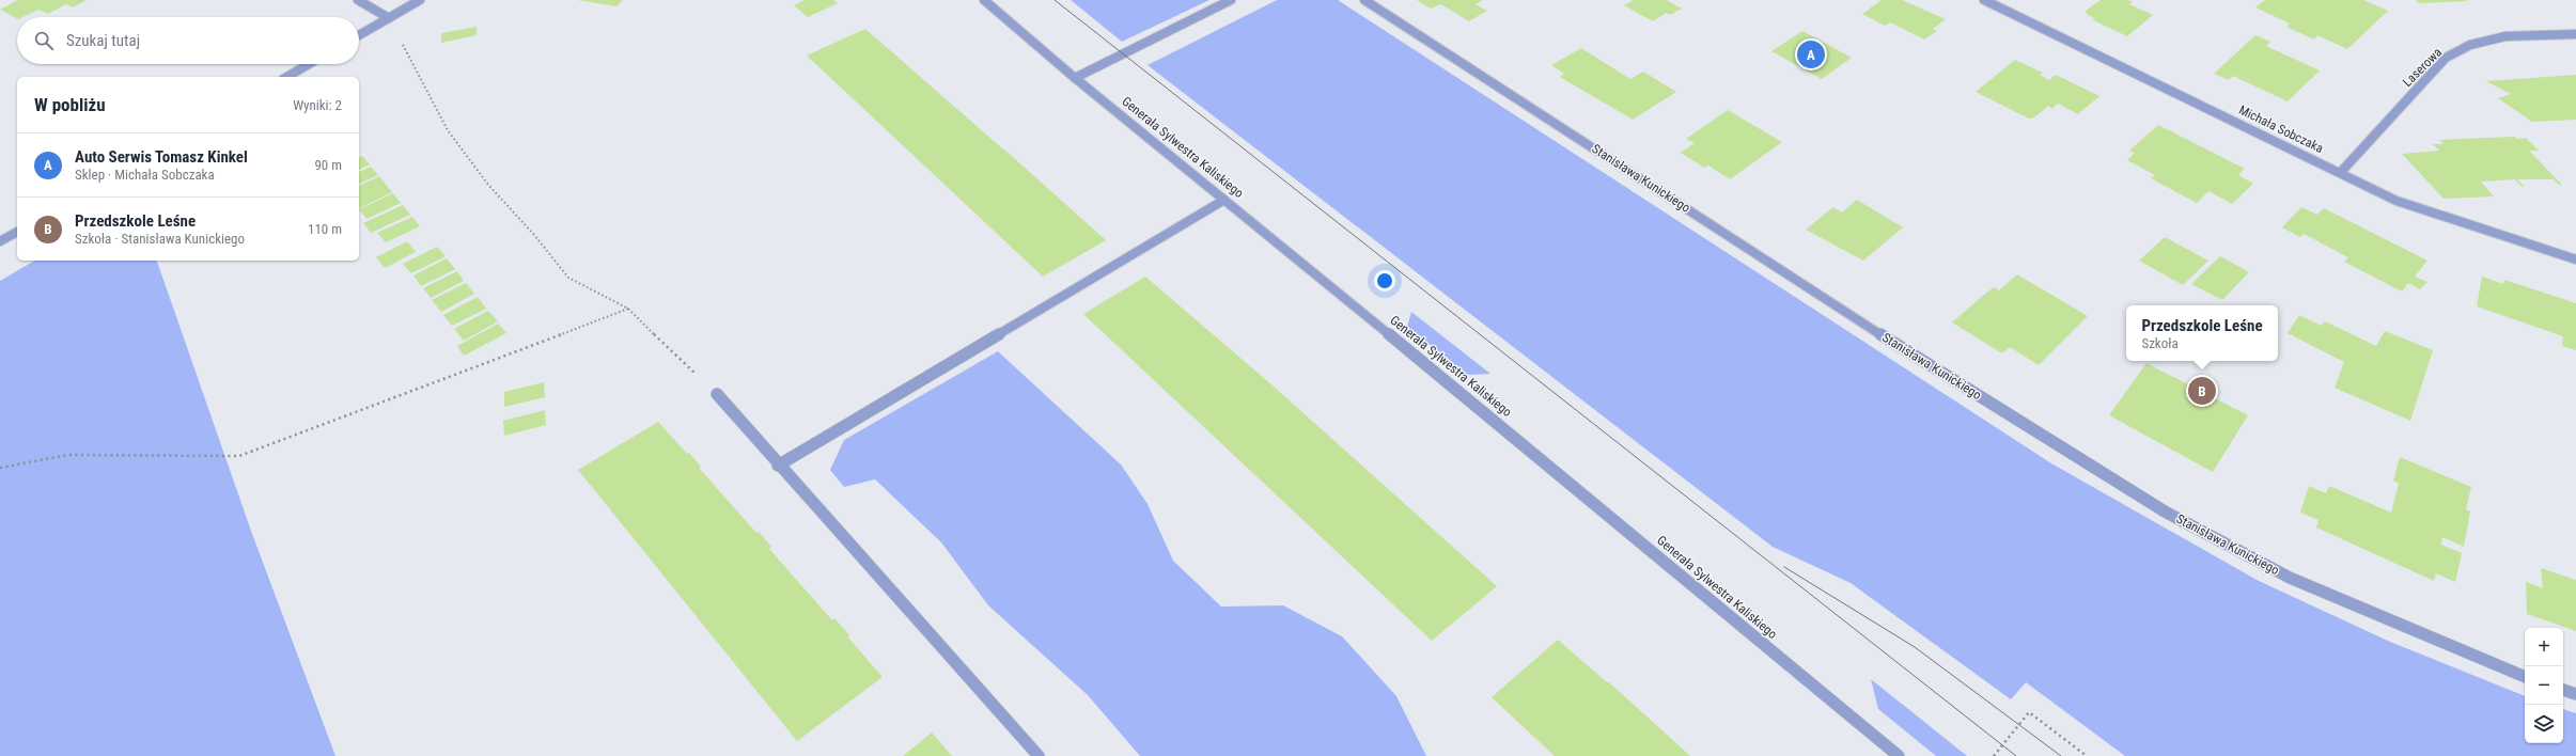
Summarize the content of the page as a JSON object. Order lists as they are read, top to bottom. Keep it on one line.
{"streets":{"street":["Laserowa","Michała Sobczaka","Generała Sylwestra Kaliskiego","Stanisława Kunickiego"]},"crossings":[["Laserowa","Michała Sobczaka"]],"page":{"search":"Szukaj tutaj","pins":["A","B"],"heading":["W pobliżu","Wyniki: 2"],"list":[{"mark":"A","name":"Auto Serwis Tomasz Kinkel","note":"Sklep · Michała Sobczaka","value":"90 m"},{"mark":"B","name":"Przedszkole Leśne","note":"Szkoła · Stanisława Kunickiego","value":"110 m"}],"popup":["Przedszkole Leśne","Szkoła"],"map_buttons":["+","−"]}}
